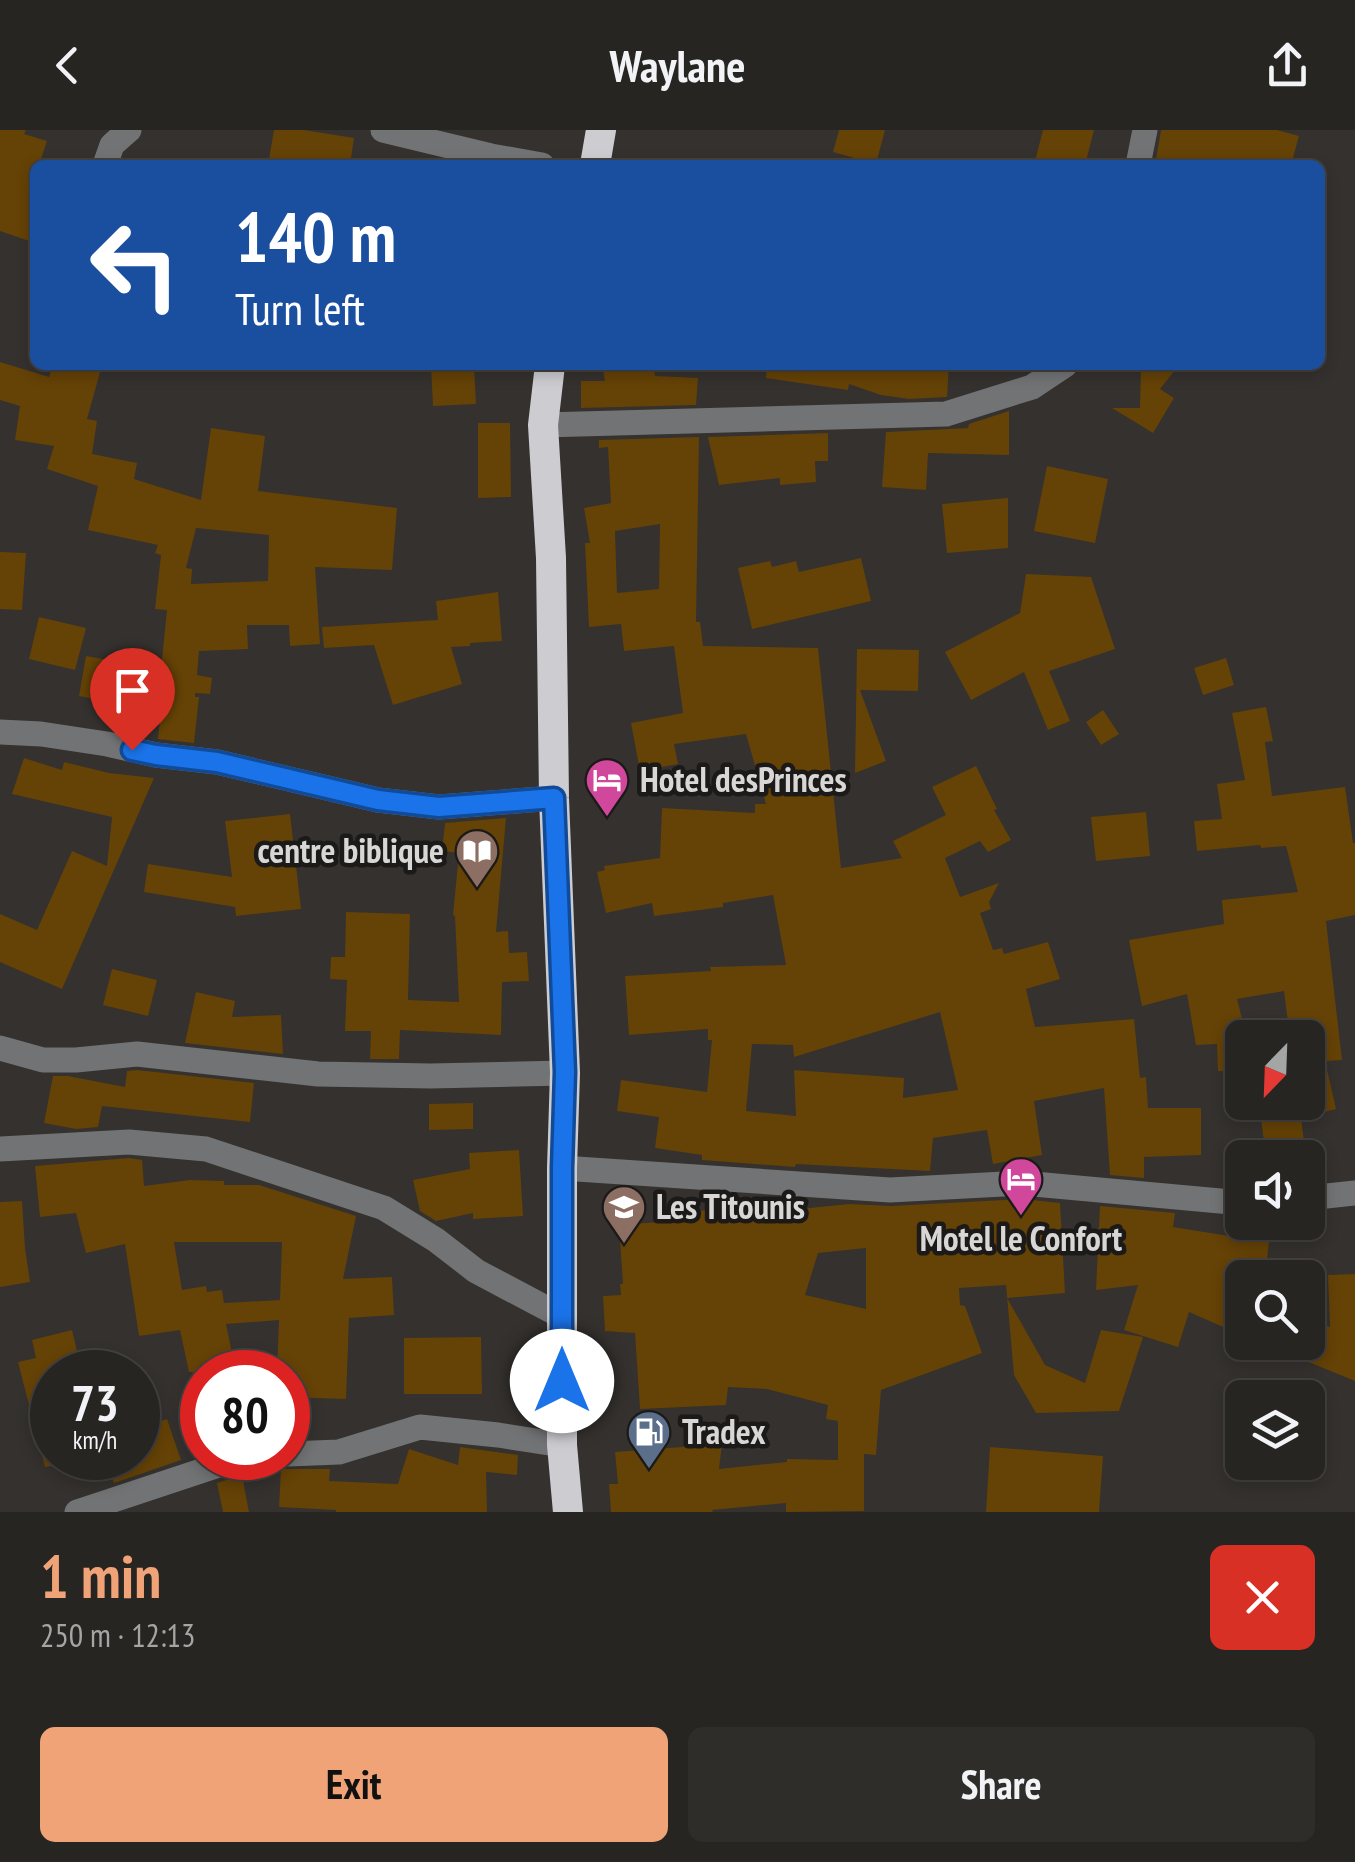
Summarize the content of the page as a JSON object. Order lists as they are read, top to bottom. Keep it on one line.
{"places":{"hotel":["Hotel desPrinces","Motel le Confort"],"library":["centre biblique"],"school or university":["Les Titounis"],"fuel station":["Tradex"]},"north":"bottom left","page":{"header":"Waylane","turn":["140 m","Turn left"],"speed":"73 km/h","limit":"80","heading":["1 min","250 m · 12:13"],"buttons":["Exit","Share"]}}
